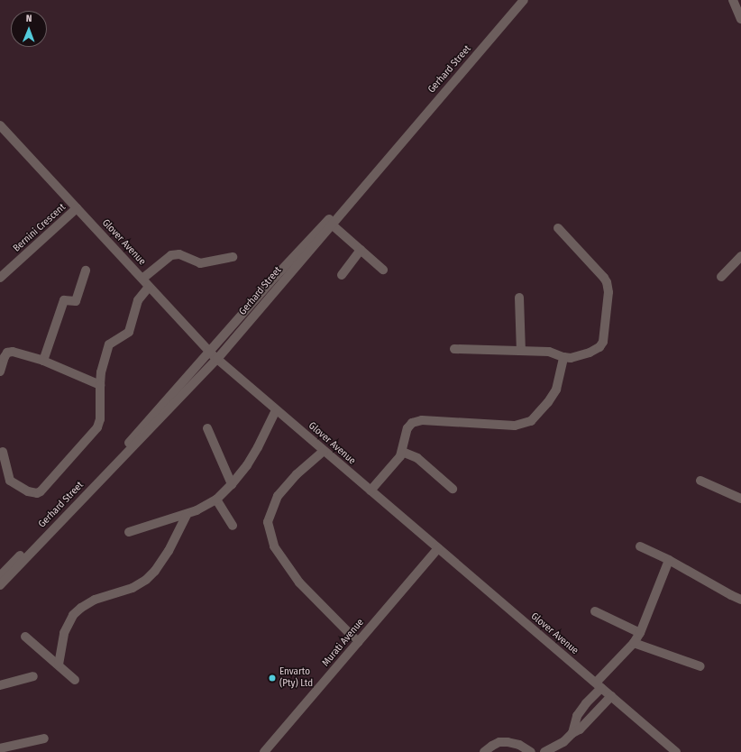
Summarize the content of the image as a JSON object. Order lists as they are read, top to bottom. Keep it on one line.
{"streets":{"street":["Gerhard Street","Bernini Crescent","Glover Avenue","Murati Avenue"]},"crossings":[["Gerhard Street","Glover Avenue"],["Bernini Crescent","Glover Avenue"],["Glover Avenue","Murati Avenue"]],"places":["Envarto (Pty) Ltd"],"north":"top"}
